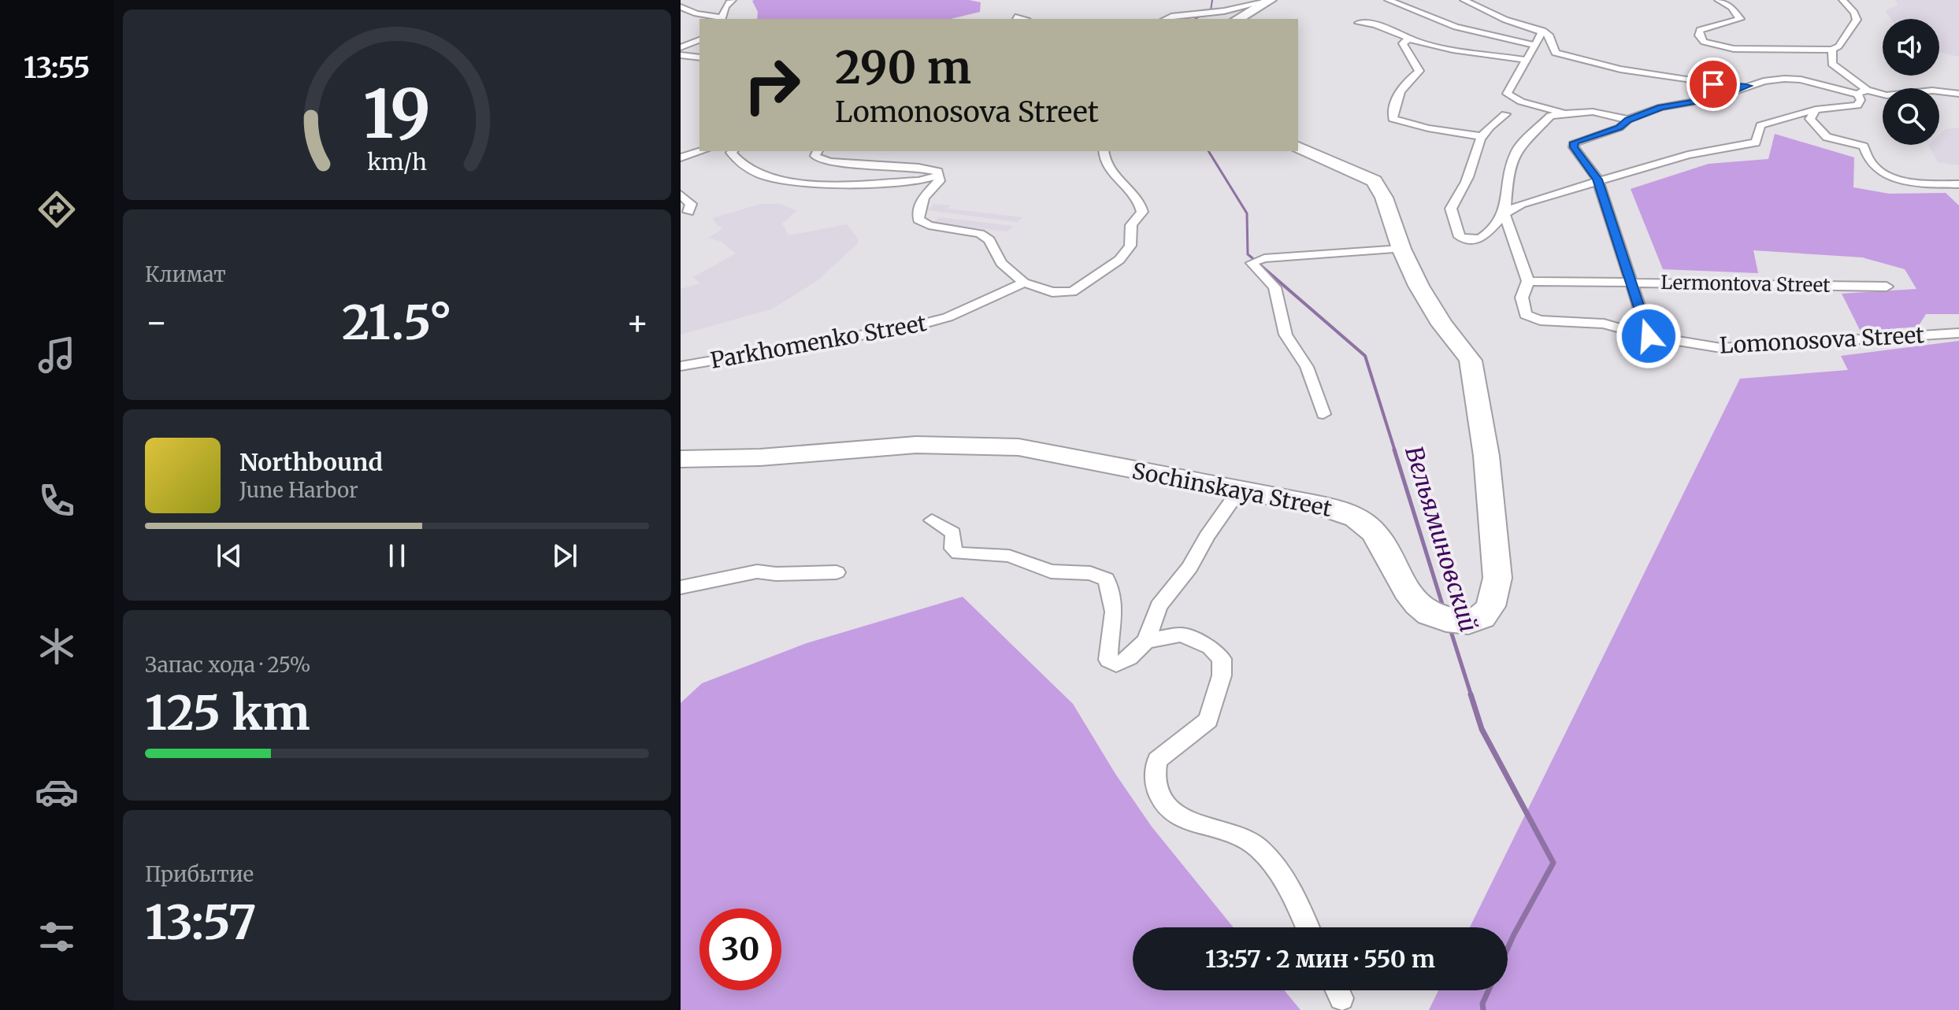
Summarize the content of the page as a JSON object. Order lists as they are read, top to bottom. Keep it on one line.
{"streets":{"highway":["Sochinskaya Street"],"street":["Lermontova Street","Lomonosova Street","Parkhomenko Street"]},"crossings":[["Lermontova Street","Lomonosova Street"]],"water":["Вельяминовский"],"page":{"tabs":"13:55","turn":["290 m","Lomonosova Street"],"tile":["Климат",["Запас хода · 25%","125 km"],["Прибытие","13:57"]],"heat":["−","21.5°","+"],"song":["Northbound","June Harbor"],"limit":"30","trip":"13:57 · 2 мин · 550 m","gauge":["19","km/h"]}}
